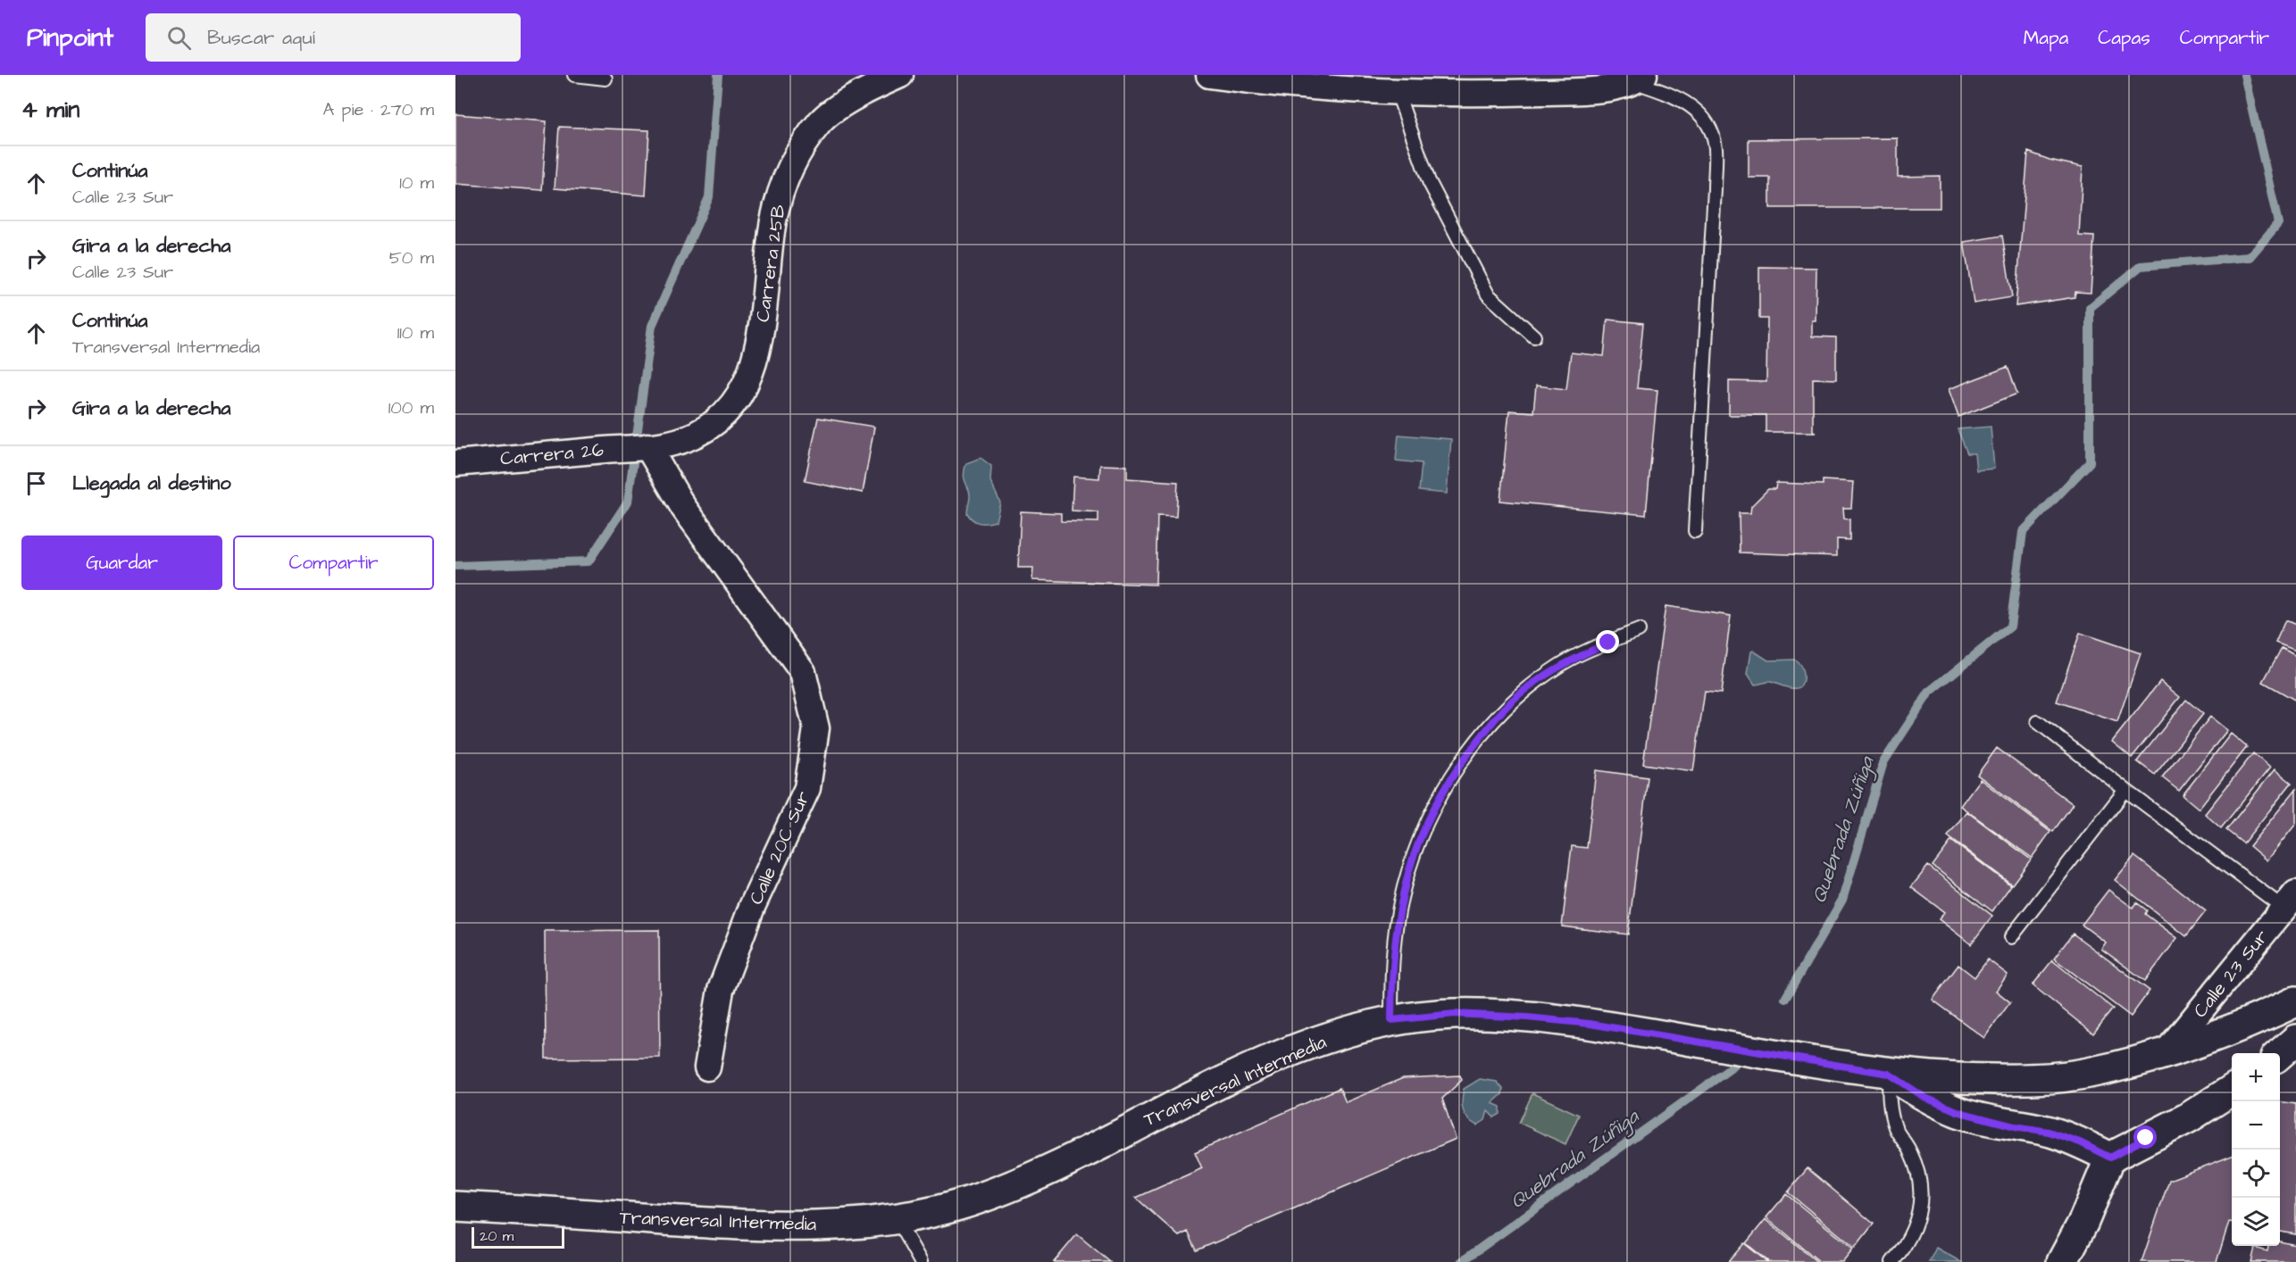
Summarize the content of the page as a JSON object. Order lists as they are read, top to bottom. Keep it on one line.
{"streets":{"street":["Carrera 25B","Carrera 26","Calle 20C Sur","Calle 23 Sur","Transversal Intermedia"]},"crossings":[["Carrera 25B","Carrera 26"],["Carrera 25B","Calle 20C Sur"],["Carrera 26","Calle 20C Sur"],["Calle 23 Sur","Transversal Intermedia"]],"water":["Quebrada Zúñiga"],"scale_bar":"20 m","page":{"header":"Pinpoint","search":"Buscar aquí","nav":["Mapa","Capas","Compartir"],"heading":["4 min","A pie · 270 m"],"list":[["Continúa","Calle 23 Sur","10 m"],["Gira a la derecha","Calle 23 Sur","50 m"],["Continúa","Transversal Intermedia","110 m"],["Gira a la derecha","100 m"],"Llegada al destino"],"buttons":["Guardar","Compartir"],"map_buttons":["+","−"],"scale":"20 m"}}
